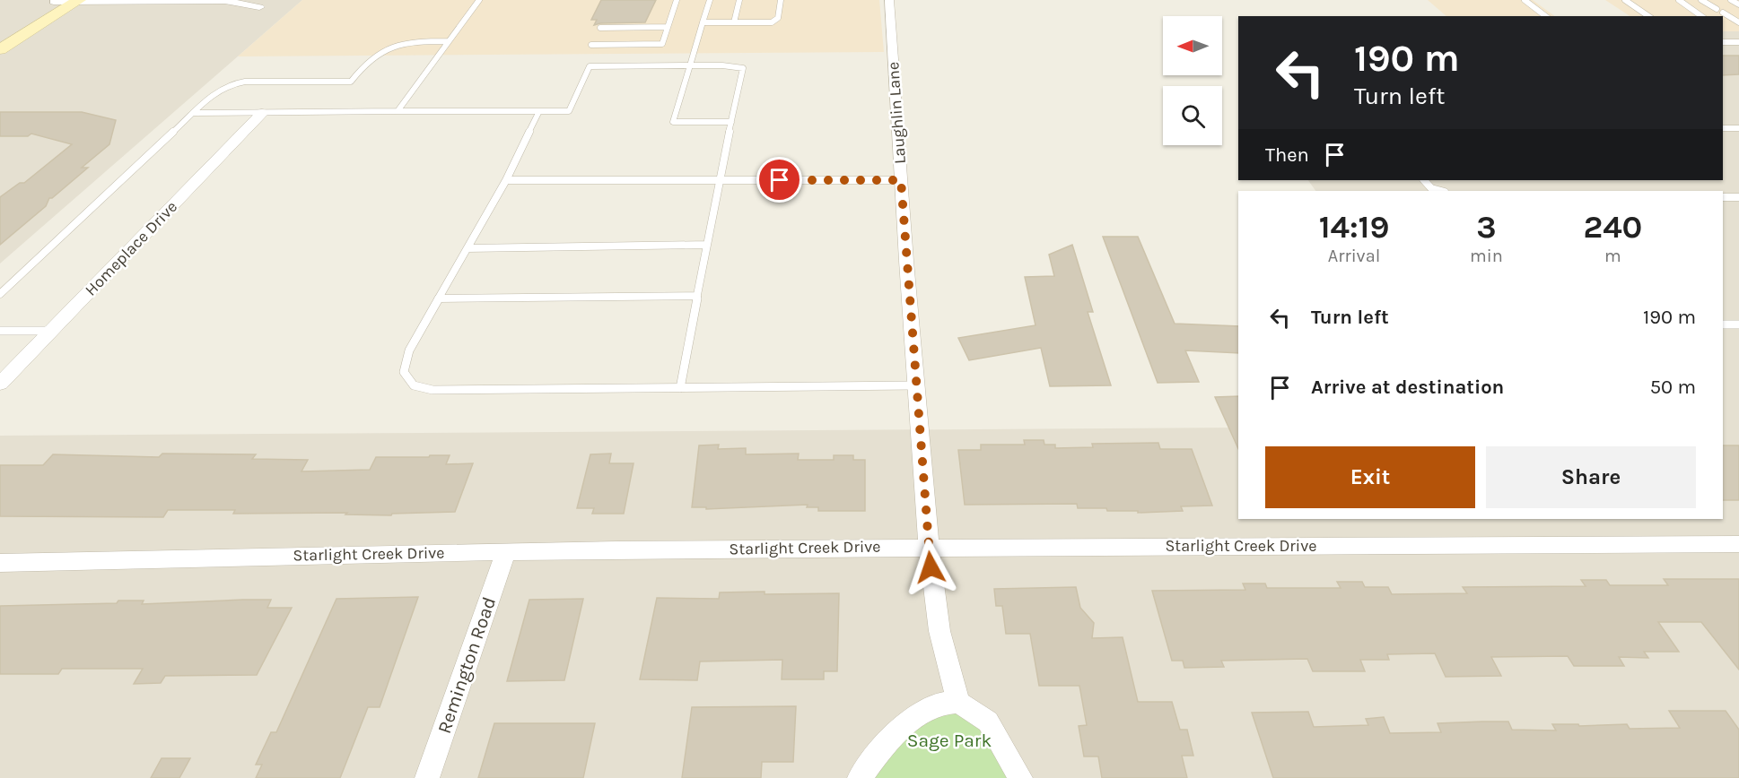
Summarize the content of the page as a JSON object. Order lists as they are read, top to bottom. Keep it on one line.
{"streets":{"street":["Laughlin Lane","Homeplace Drive","Starlight Creek Drive","Remington Road"]},"crossings":[["Laughlin Lane","Starlight Creek Drive"],["Starlight Creek Drive","Remington Road"]],"parks":["Sage Park"],"north":"left","page":{"turn":["190 m","Turn left"],"then":"Then","eta":["14:19","Arrival","3","min","240","m"],"list":[{"name":"Turn left","value":"190 m"},{"name":"Arrive at destination","value":"50 m"}],"buttons":["Exit","Share"]}}
